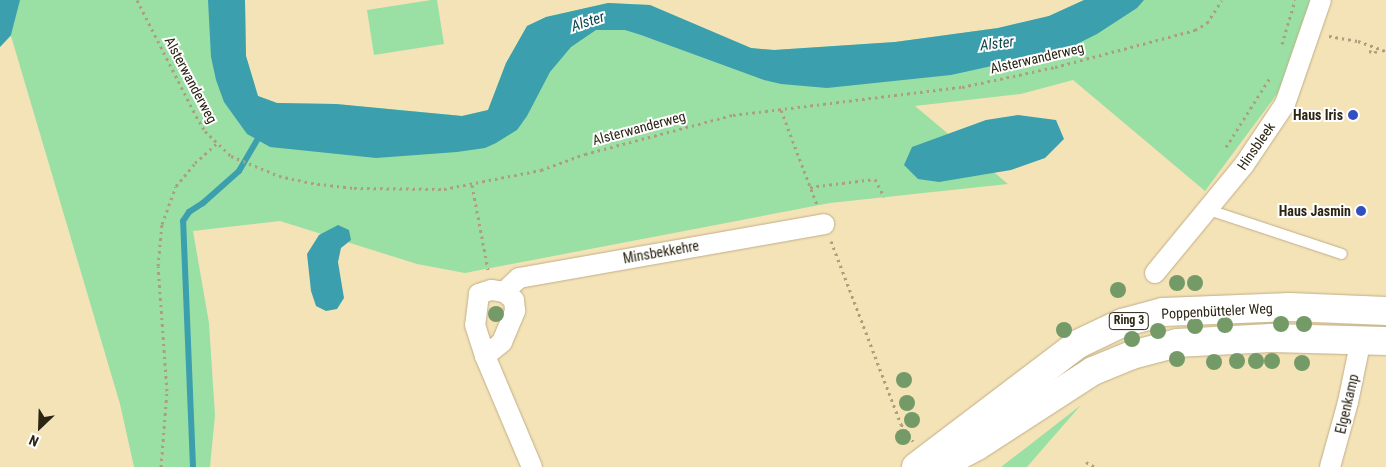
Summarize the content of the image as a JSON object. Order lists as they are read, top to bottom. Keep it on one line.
{"streets":{"main road":["Poppenbütteler Weg","Ring 3"],"street":["Hinsbleek","Minsbekkehre","Elgenkamp"],"path":["Alsterwanderweg"]},"crossings":[["Poppenbütteler Weg","Ring 3"],["Ring 3","Elgenkamp"]],"water":["Alster"],"places":["Haus Iris","Haus Jasmin"],"north":"bottom left"}
